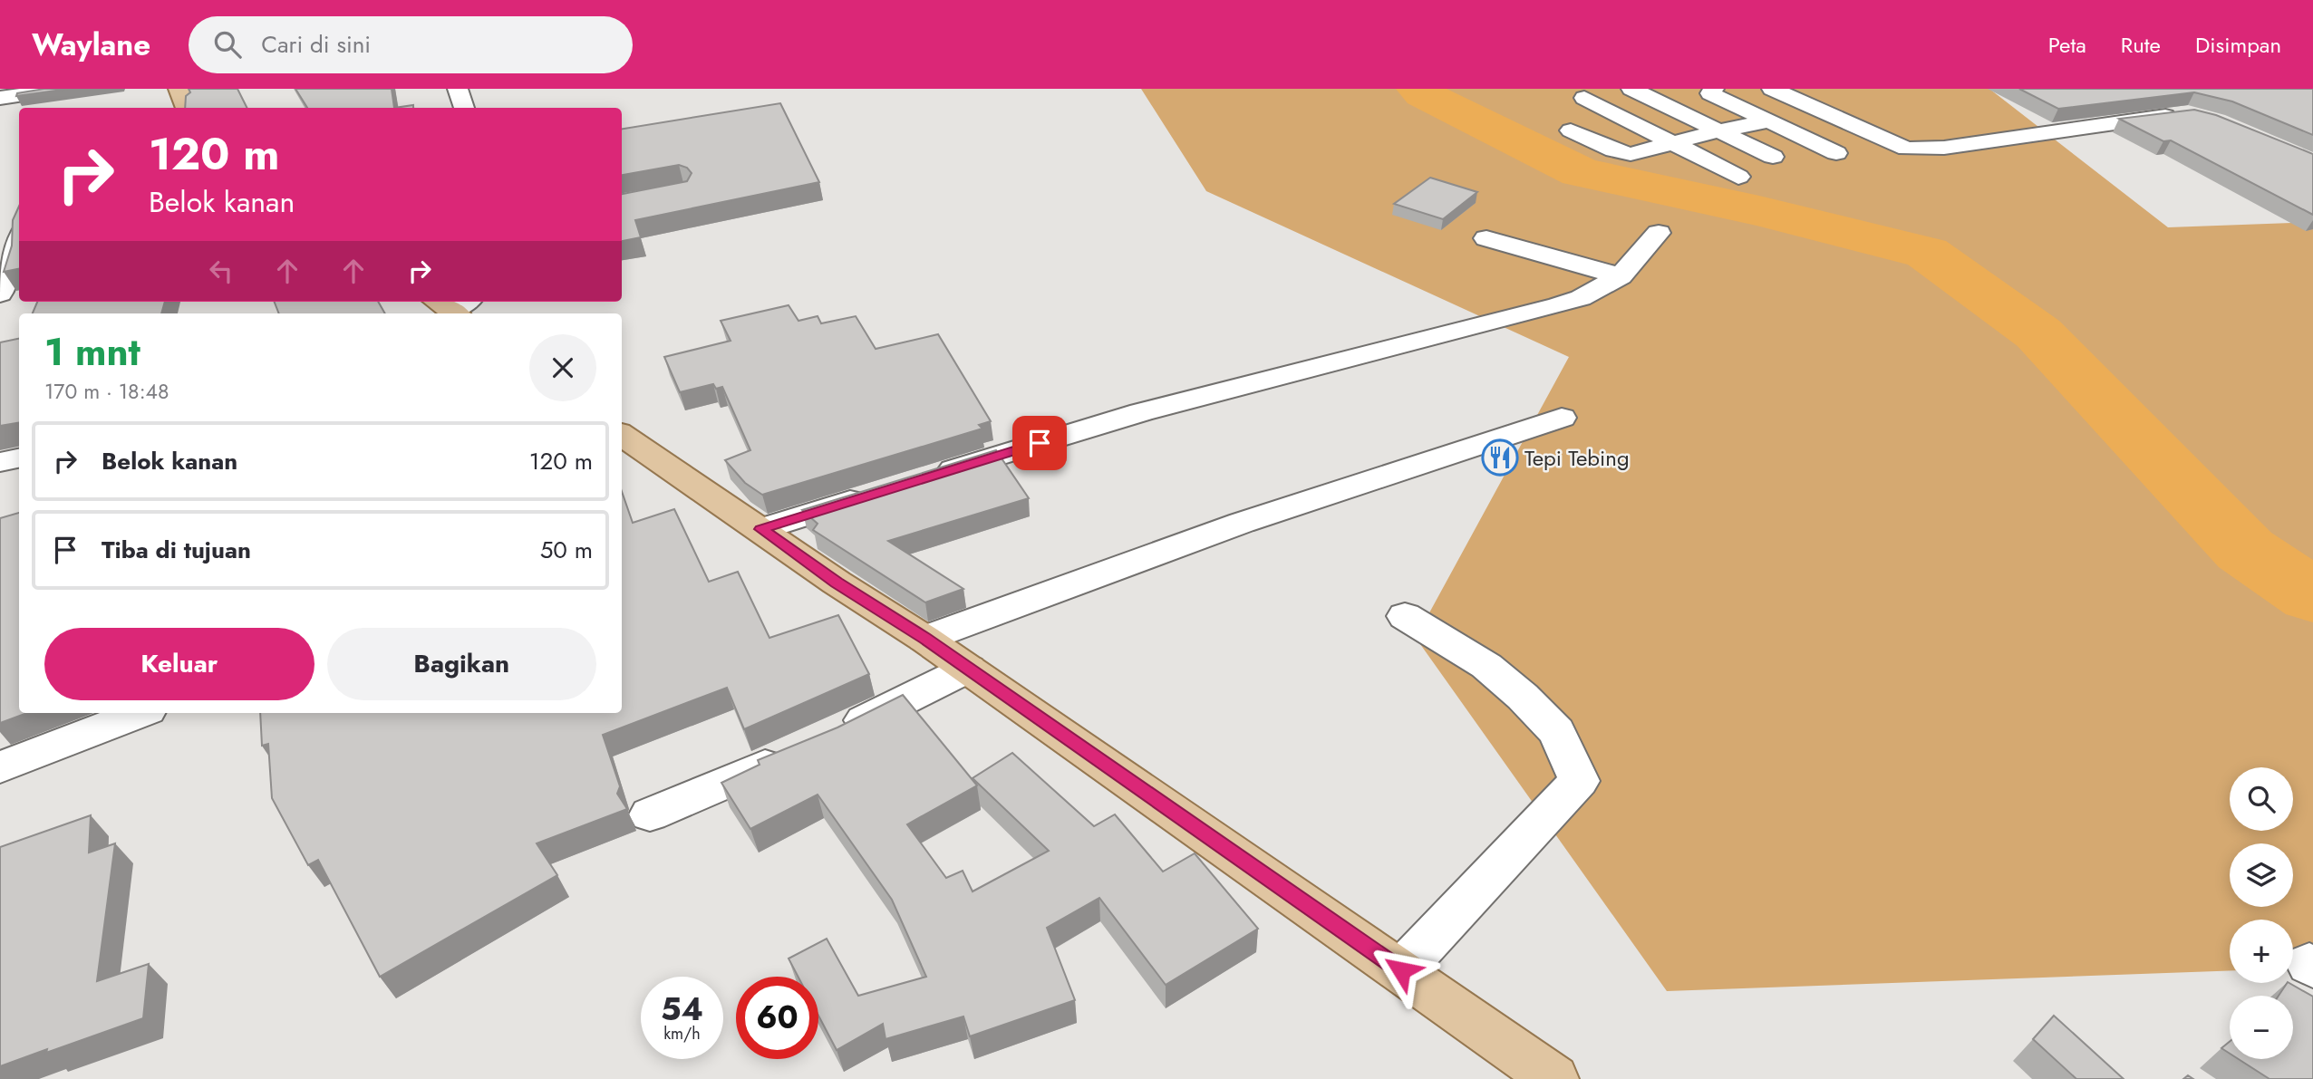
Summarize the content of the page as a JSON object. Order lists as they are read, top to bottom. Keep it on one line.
{"places":{"restaurant":["Tepi Tebing"]},"page":{"header":"Waylane","search":"Cari di sini","nav":["Peta","Rute","Disimpan"],"turn":["120 m","Belok kanan"],"heading":["1 mnt","170 m · 18:48"],"list":[{"name":"Belok kanan","value":"120 m"},{"name":"Tiba di tujuan","value":"50 m"}],"buttons":["Keluar","Bagikan"],"map_buttons":["+","−"],"speed":"54 km/h","limit":"60"}}
